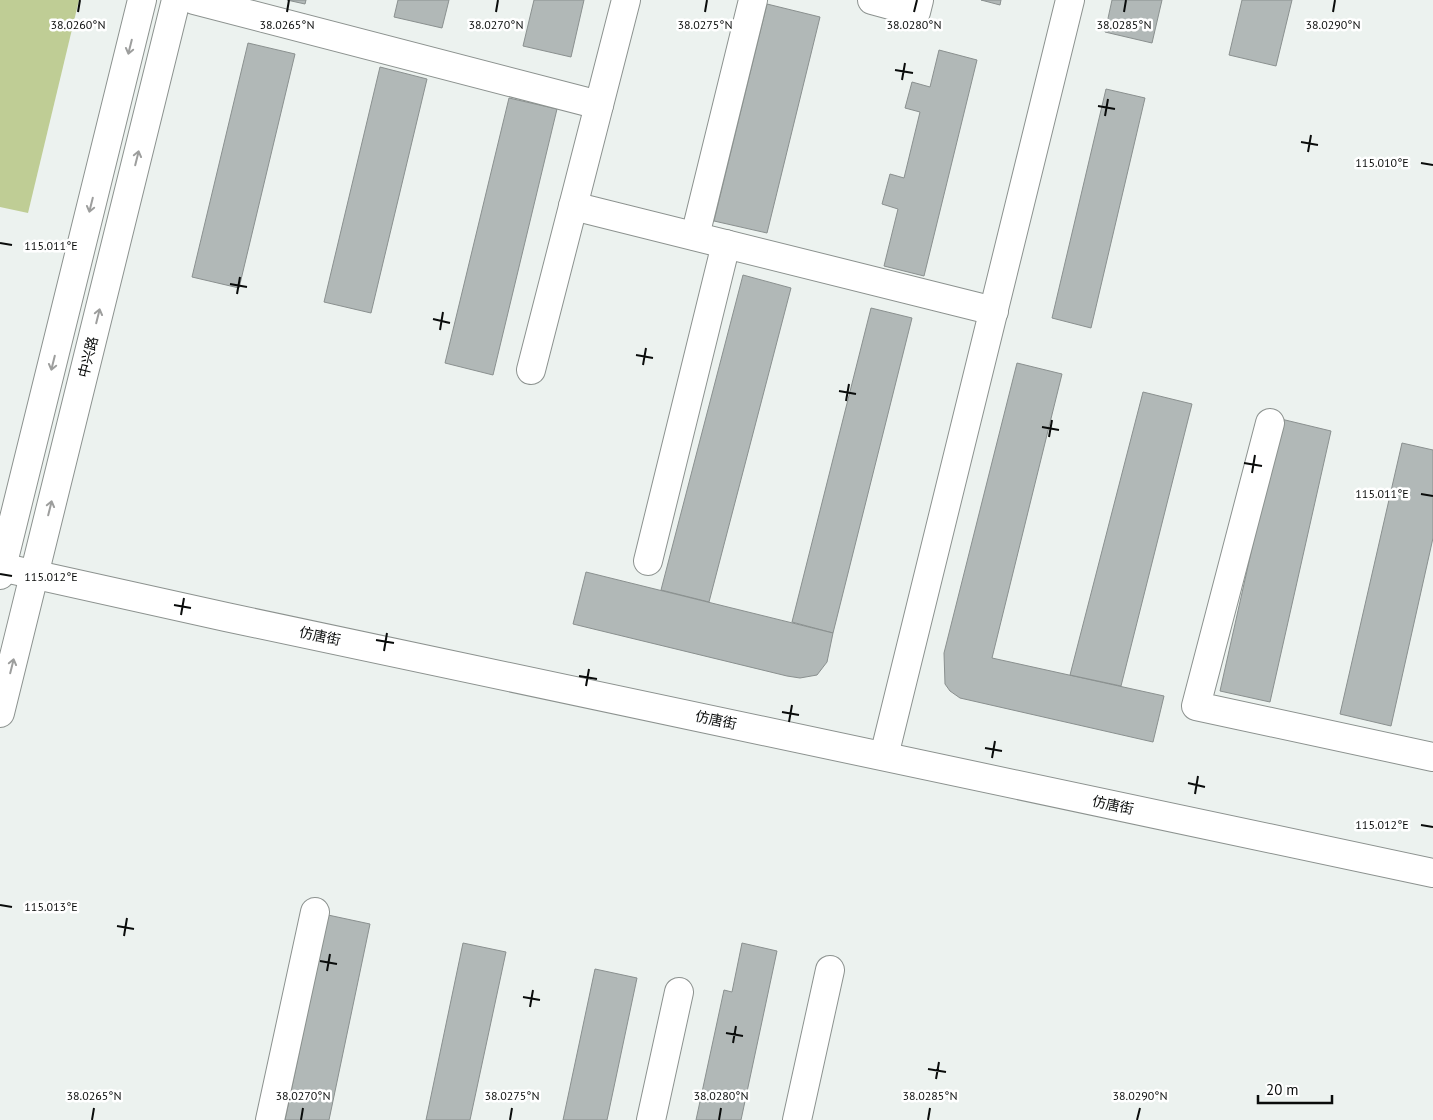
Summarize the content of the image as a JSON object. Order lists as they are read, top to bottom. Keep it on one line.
{"streets":{"street":["中兴路","仿唐街"]},"crossings":[["中兴路","仿唐街"]],"scale_bar":"20 m","coordinates":["38.0260°N","38.0265°N","38.0270°N","38.0275°N","38.0280°N","38.0285°N","38.0290°N","115.010°E","115.011°E","115.012°E","115.013°E"]}
